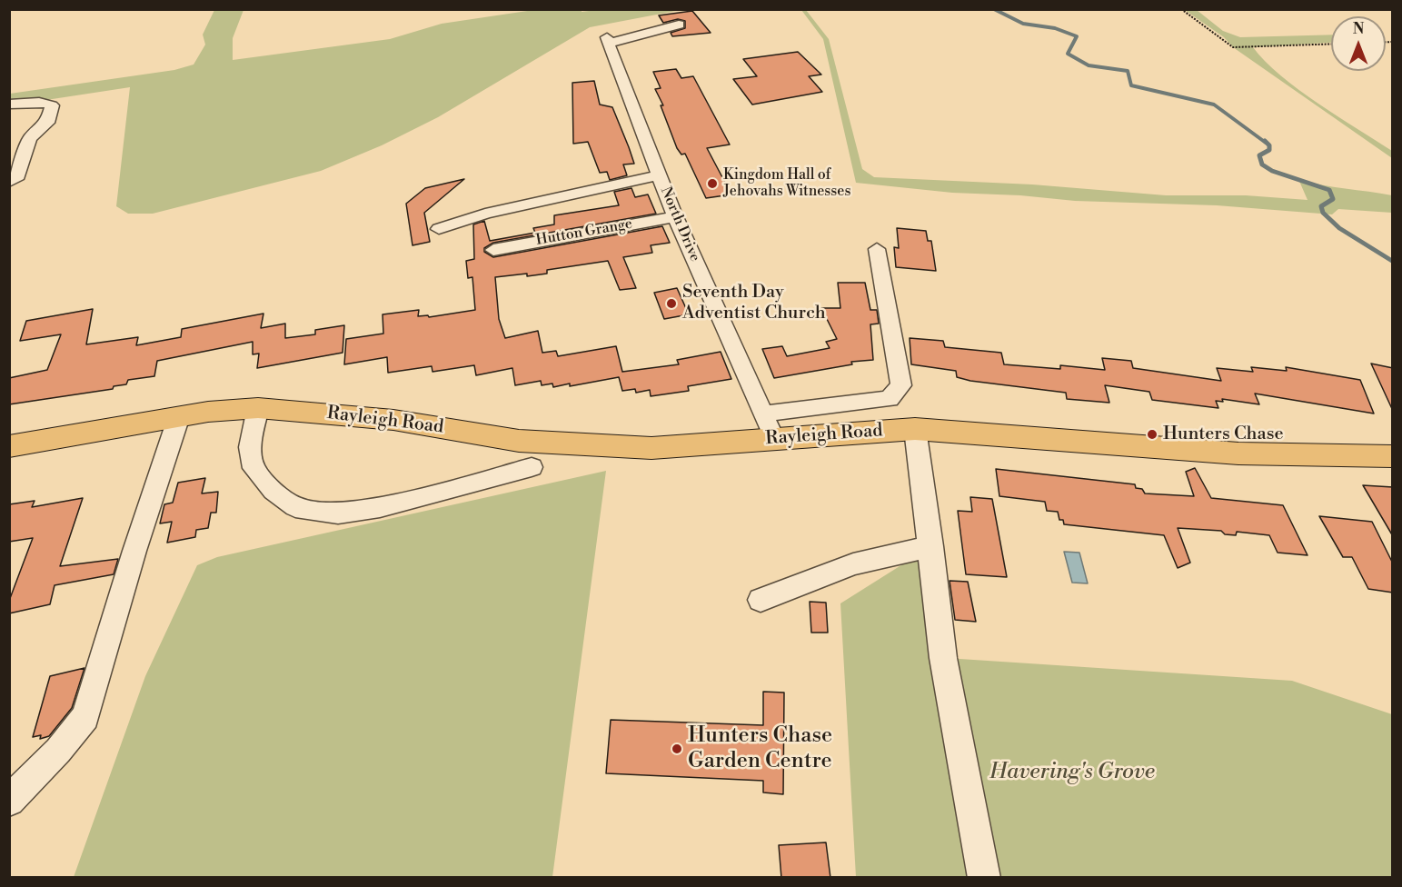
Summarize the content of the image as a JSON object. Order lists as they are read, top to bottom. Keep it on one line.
{"streets":{"main road":["Rayleigh Road"],"street":["North Drive","Hutton Grange"]},"crossings":[["North Drive","Hutton Grange"],["North Drive","Rayleigh Road"]],"parks":["Havering's Grove"],"places":["Kingdom Hall of Jehovahs Witnesses","Seventh Day Adventist Church","Hunters Chase","Hunters Chase Garden Centre"],"north":"top"}
